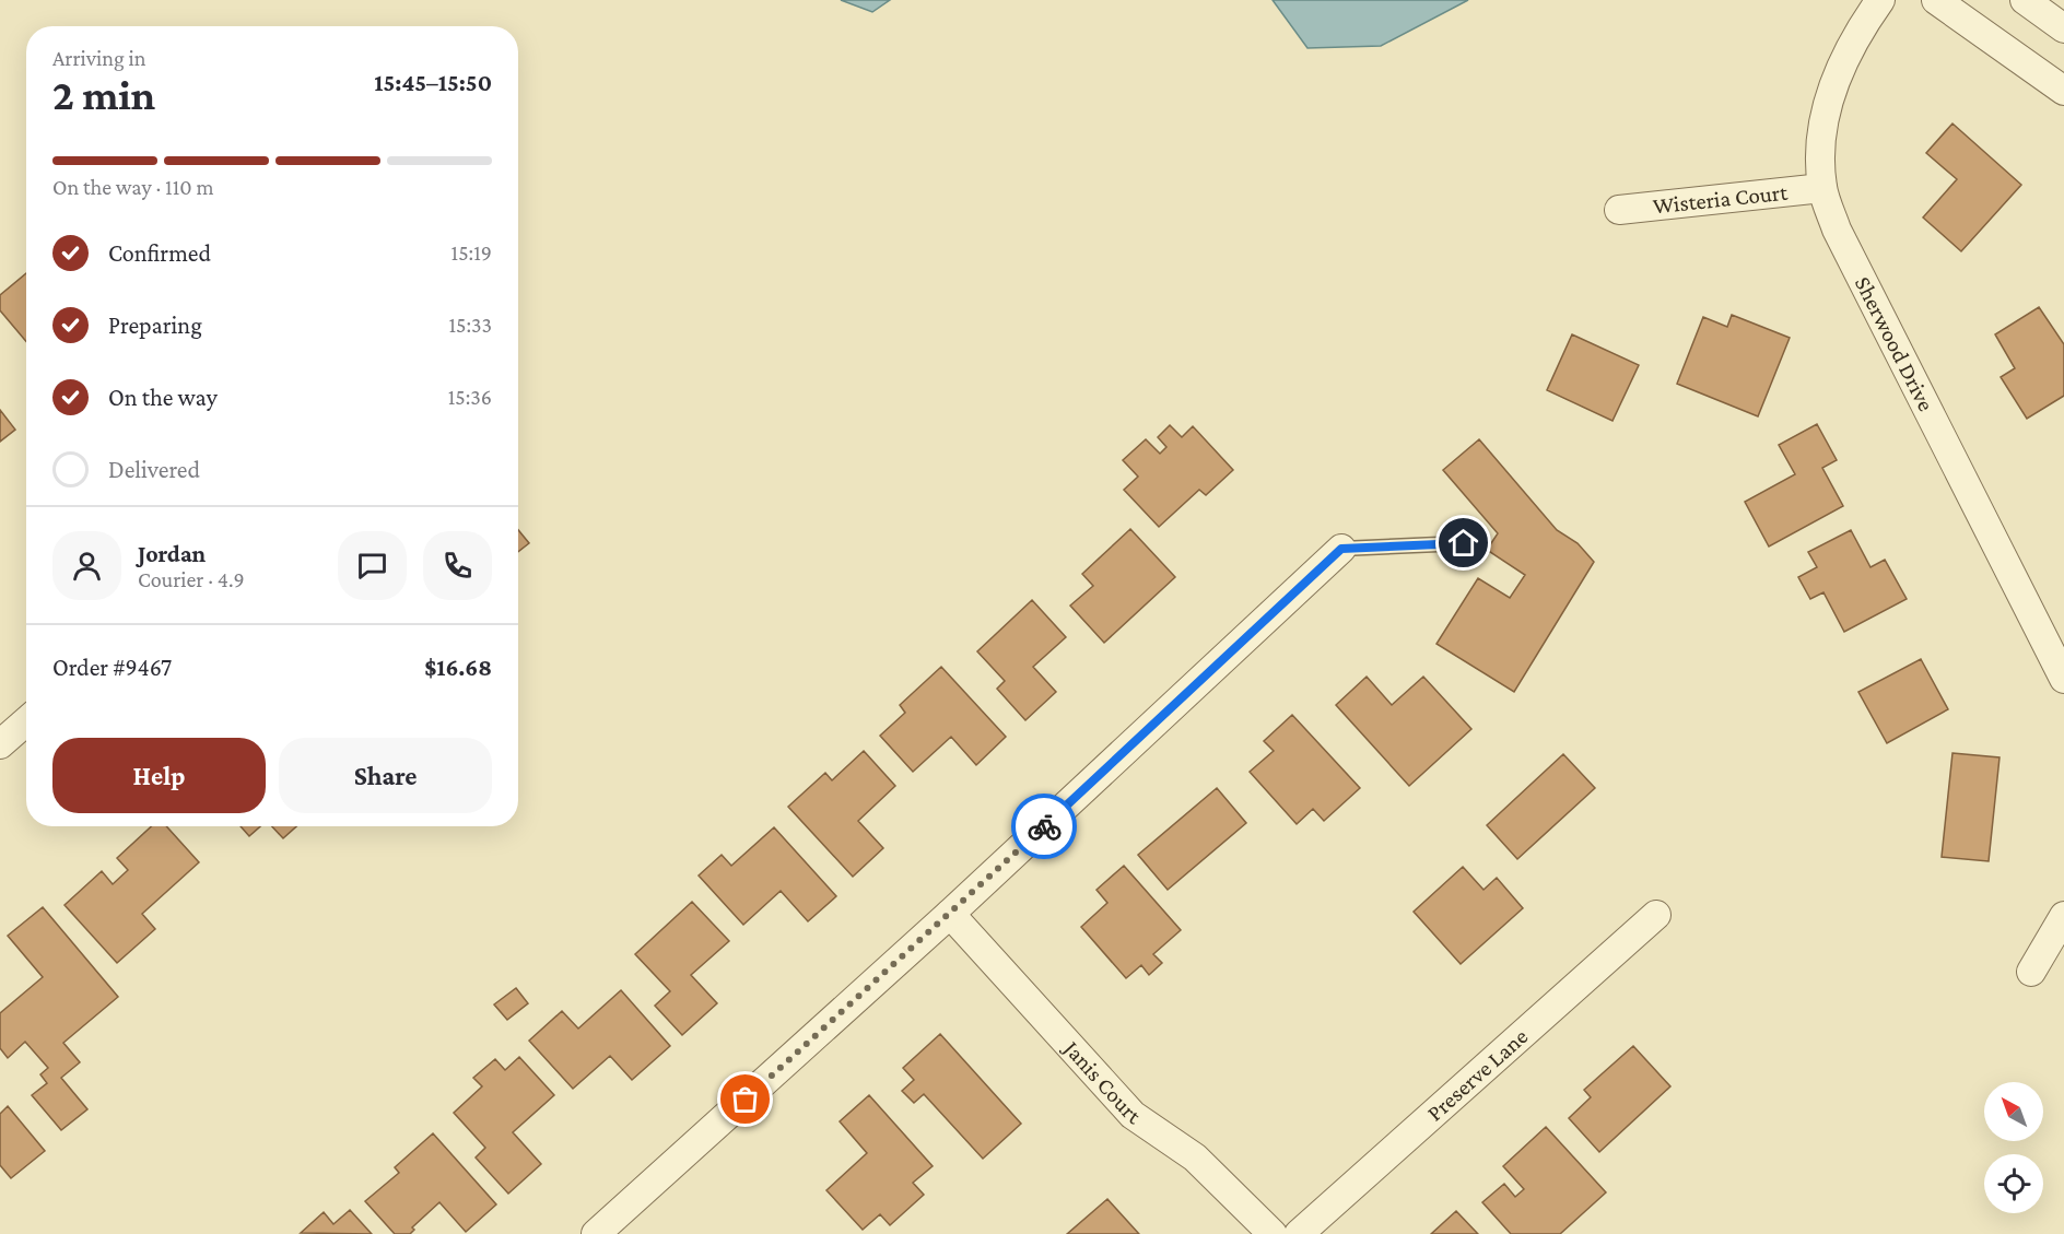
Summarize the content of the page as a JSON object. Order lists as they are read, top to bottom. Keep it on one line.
{"streets":{"street":["Wisteria Court","Sherwood Drive","Preserve Lane","Janis Court"]},"crossings":[["Wisteria Court","Sherwood Drive"]],"north":"top left","page":{"heading":["2 min","Arriving in","15:45–15:50"],"panel":["Jordan","Courier · 4.9","Order #9467","$16.68"],"bar":"On the way · 110 m","list":[["Confirmed","15:19"],["Preparing","15:33"],["On the way","15:36"],"Delivered"],"buttons":["Help","Share"]}}
